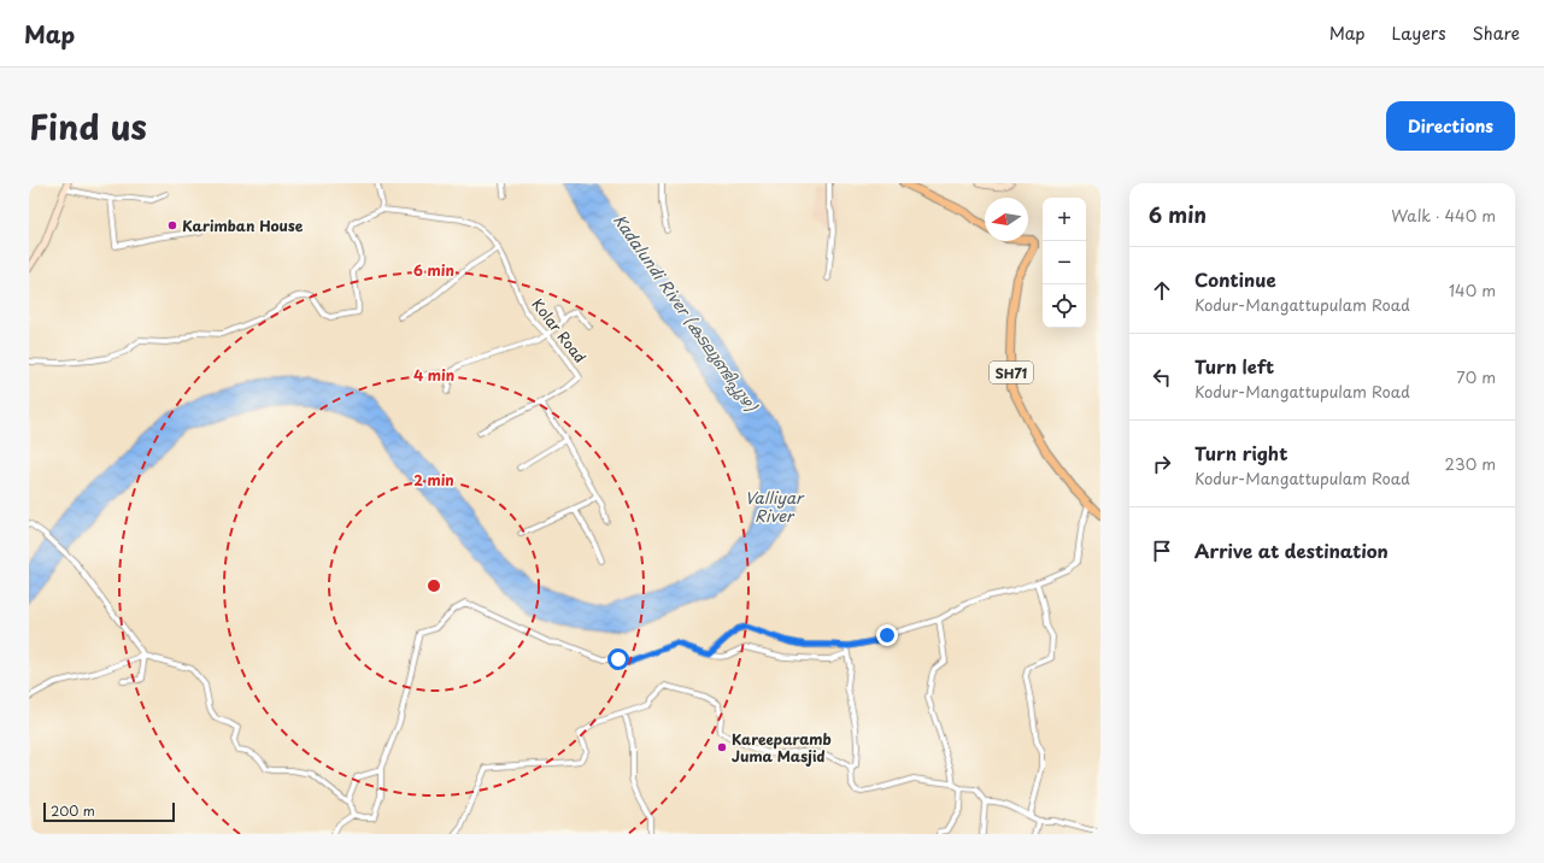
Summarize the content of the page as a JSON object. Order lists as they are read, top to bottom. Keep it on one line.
{"streets":{"main road":["SH71"],"street":["Kolar Road"]},"water":["Kadalundi River (കടലുണ്ടിപ്പുഴ)","Valliyar River"],"places":["Karimban House","Kareeparamb Juma Masjid"],"scale_bar":"200 m","north":"left","page":{"header":"Map","nav":["Map","Layers","Share"],"title":"Find us","buttons":"Directions","heading":["6 min","Walk · 440 m"],"map_buttons":["+","−"],"list":[["Continue","Kodur-Mangattupulam Road","140 m"],["Turn left","Kodur-Mangattupulam Road","70 m"],["Turn right","Kodur-Mangattupulam Road","230 m"],"Arrive at destination"],"scale":"200 m"},"rings":["6 min","4 min","2 min"]}
